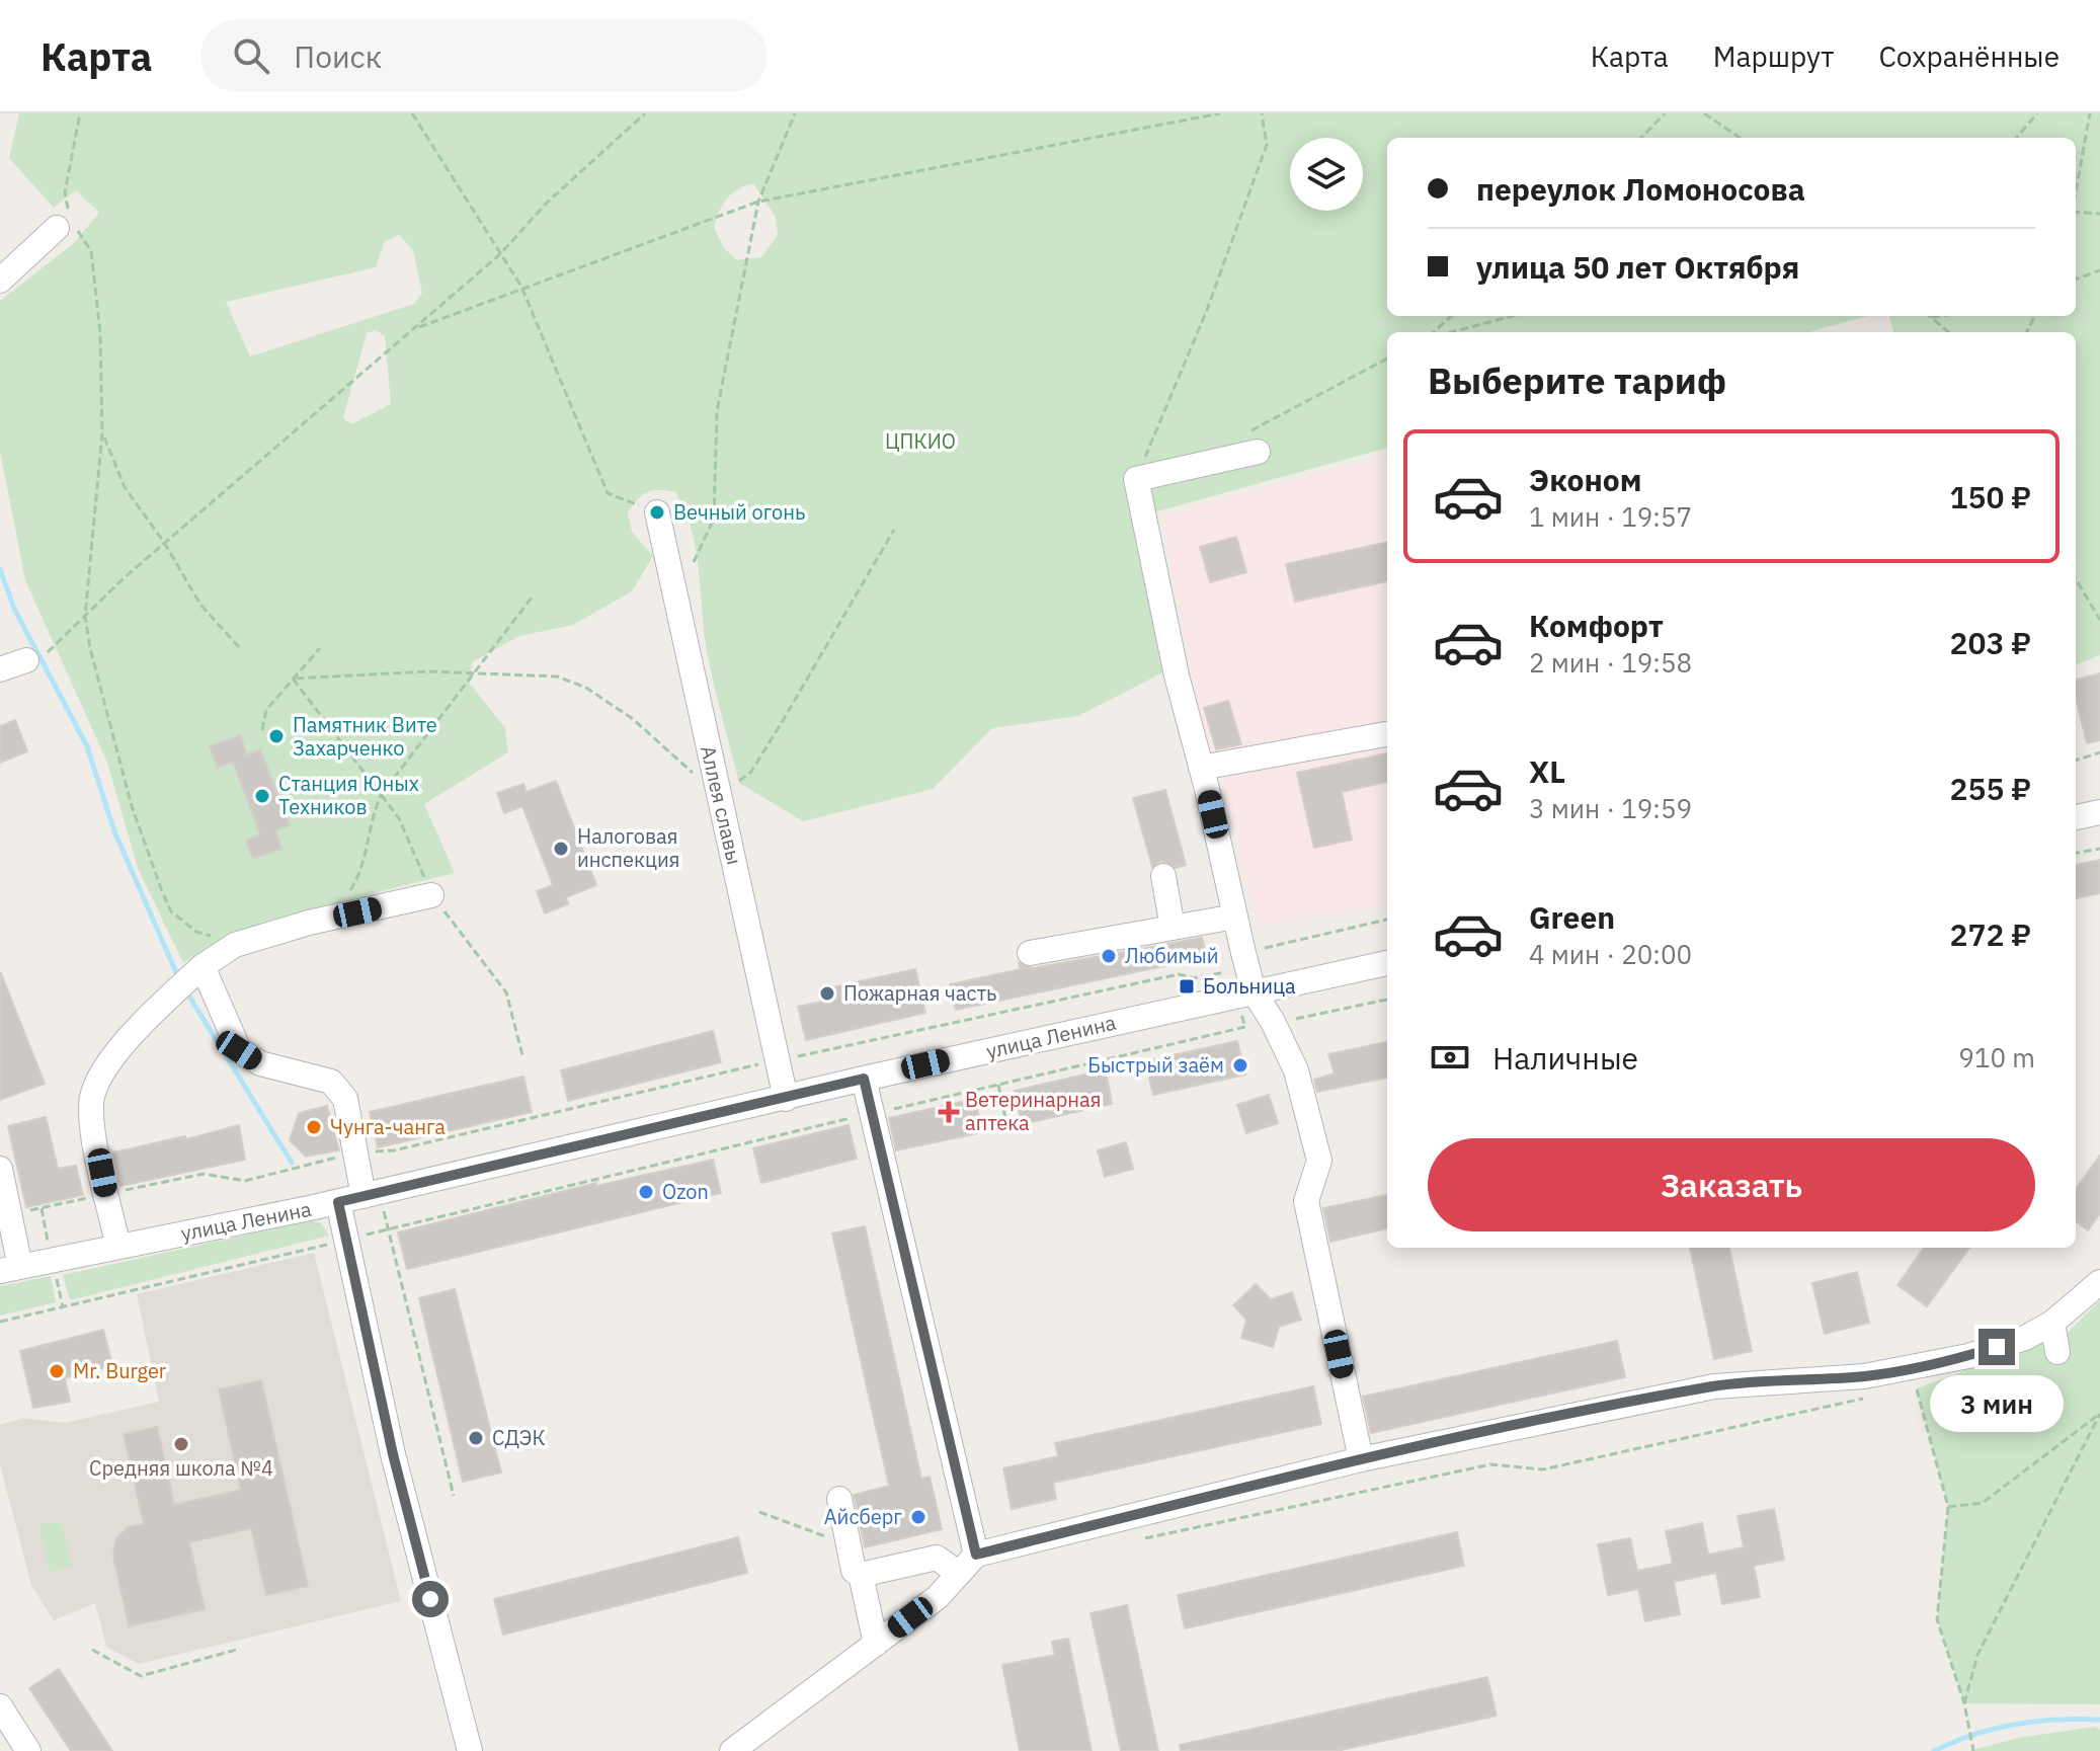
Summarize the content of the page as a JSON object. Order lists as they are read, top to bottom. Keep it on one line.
{"streets":{"street":["Аллея славы","улица Ленина"]},"crossings":[["Аллея славы","улица Ленина"]],"parks":["ЦПКИО"],"places":{"other":["Вечный огонь","Памятник Вите Захарченко","Станция Юных Техников","Налоговая инспекция","Любимый","Пожарная часть","Быстрый заём","Чунга-чанга","Ozon","Mr. Burger","СДЭК","Средняя школа №4","Айсберг"],"transit":["Больница"],"health":["Ветеринарная аптека"]},"page":{"header":"Карта","search":"Поиск","nav":["Карта","Маршрут","Сохранённые"],"banner":["переулок Ломоносова","улица 50 лет Октября"],"heading":"Выберите тариф","list":[{"name":"Эконом","note":"1 мин · 19:57","value":"150 ₽"},{"name":"Комфорт","note":"2 мин · 19:58","value":"203 ₽"},{"name":"XL","note":"3 мин · 19:59","value":"255 ₽"},{"name":"Green","note":"4 мин · 20:00","value":"272 ₽"}],"pay":["Наличные","910 m"],"buttons":"Заказать","bubble":"3 мин"}}
